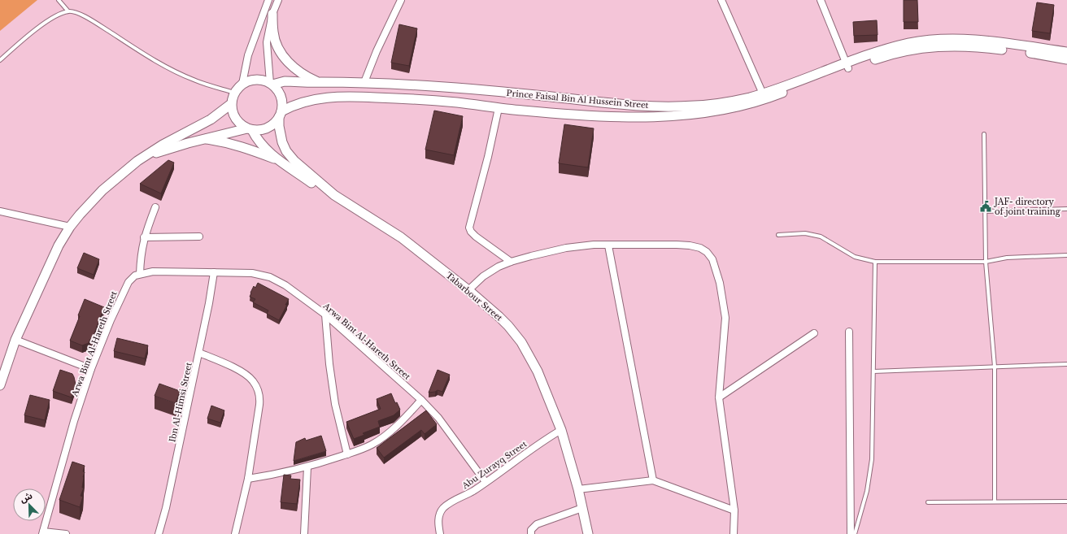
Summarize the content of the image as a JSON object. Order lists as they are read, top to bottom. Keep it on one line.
{"streets":{"street":["Prince Faisal Bin Al Hussein Street","Tabarbour Street","Arwa Bint Al-Hareth Street","Ibn Al-Himsi Street","Abu Zurayq Street"]},"crossings":[["Prince Faisal Bin Al Hussein Street","Tabarbour Street"],["Tabarbour Street","Abu Zurayq Street"],["Arwa Bint Al-Hareth Street","Ibn Al-Himsi Street"],["Arwa Bint Al-Hareth Street","Abu Zurayq Street"]],"places":{"public building":["JAF- directory of joint training"]},"north":"top left"}
